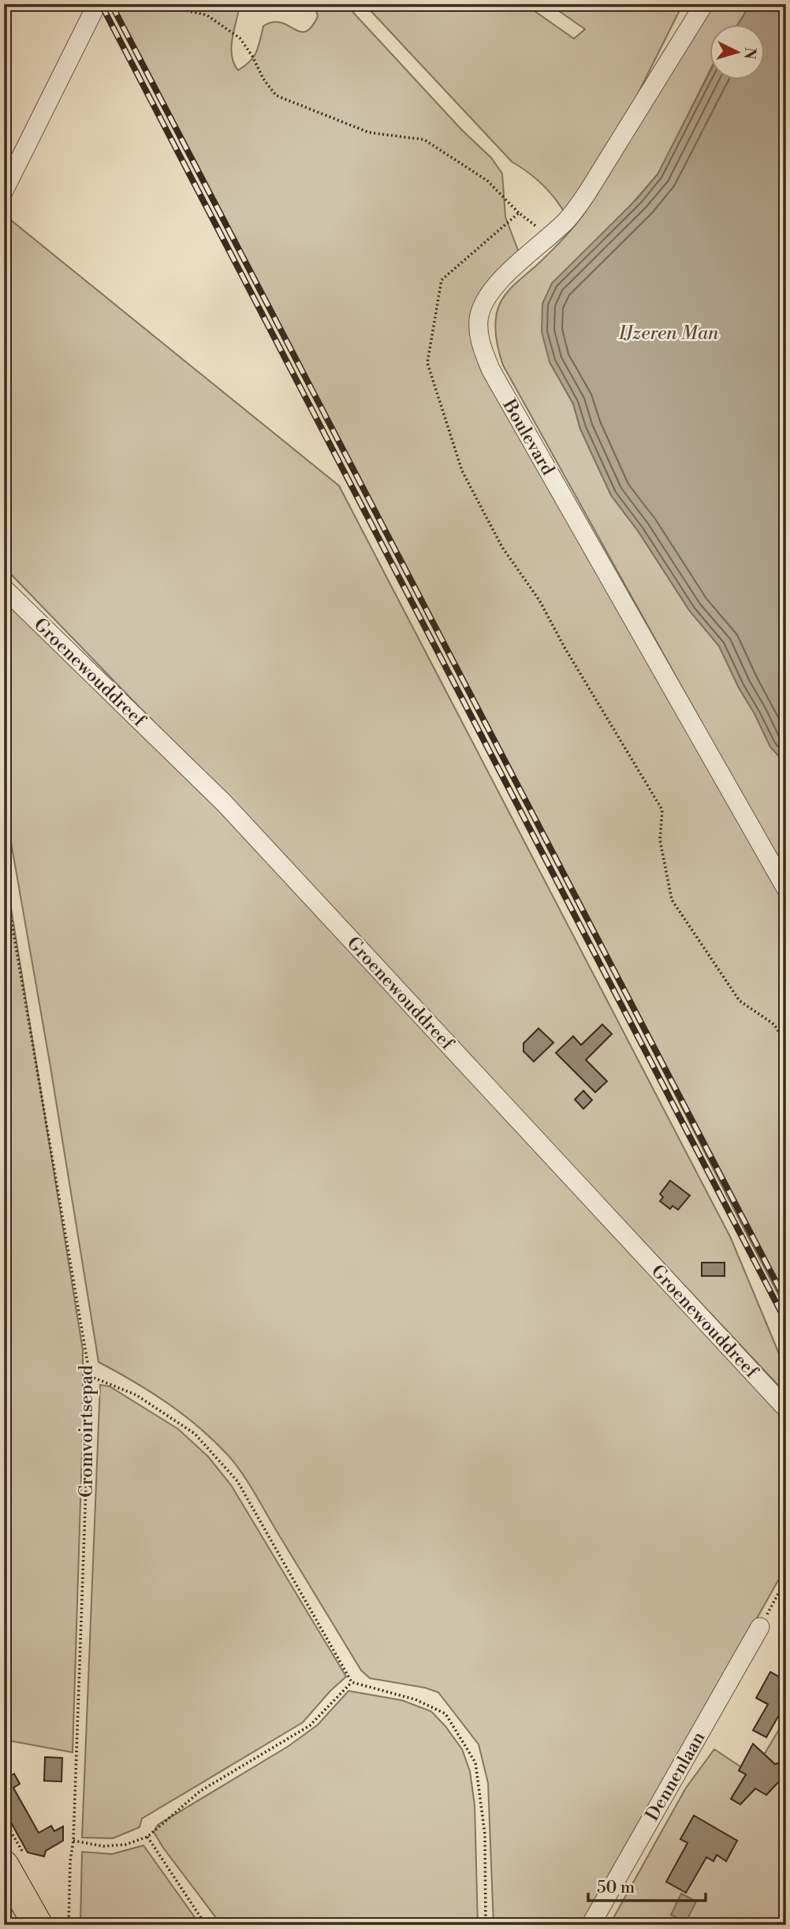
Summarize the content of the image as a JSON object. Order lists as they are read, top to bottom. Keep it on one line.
{"streets":{"street":["Boulevard","Groenewouddreef","Dennenlaan"],"path":["Cromvoirtsepad"]},"water":["IJzeren Man"],"scale_bar":"50 m","north":"right"}
